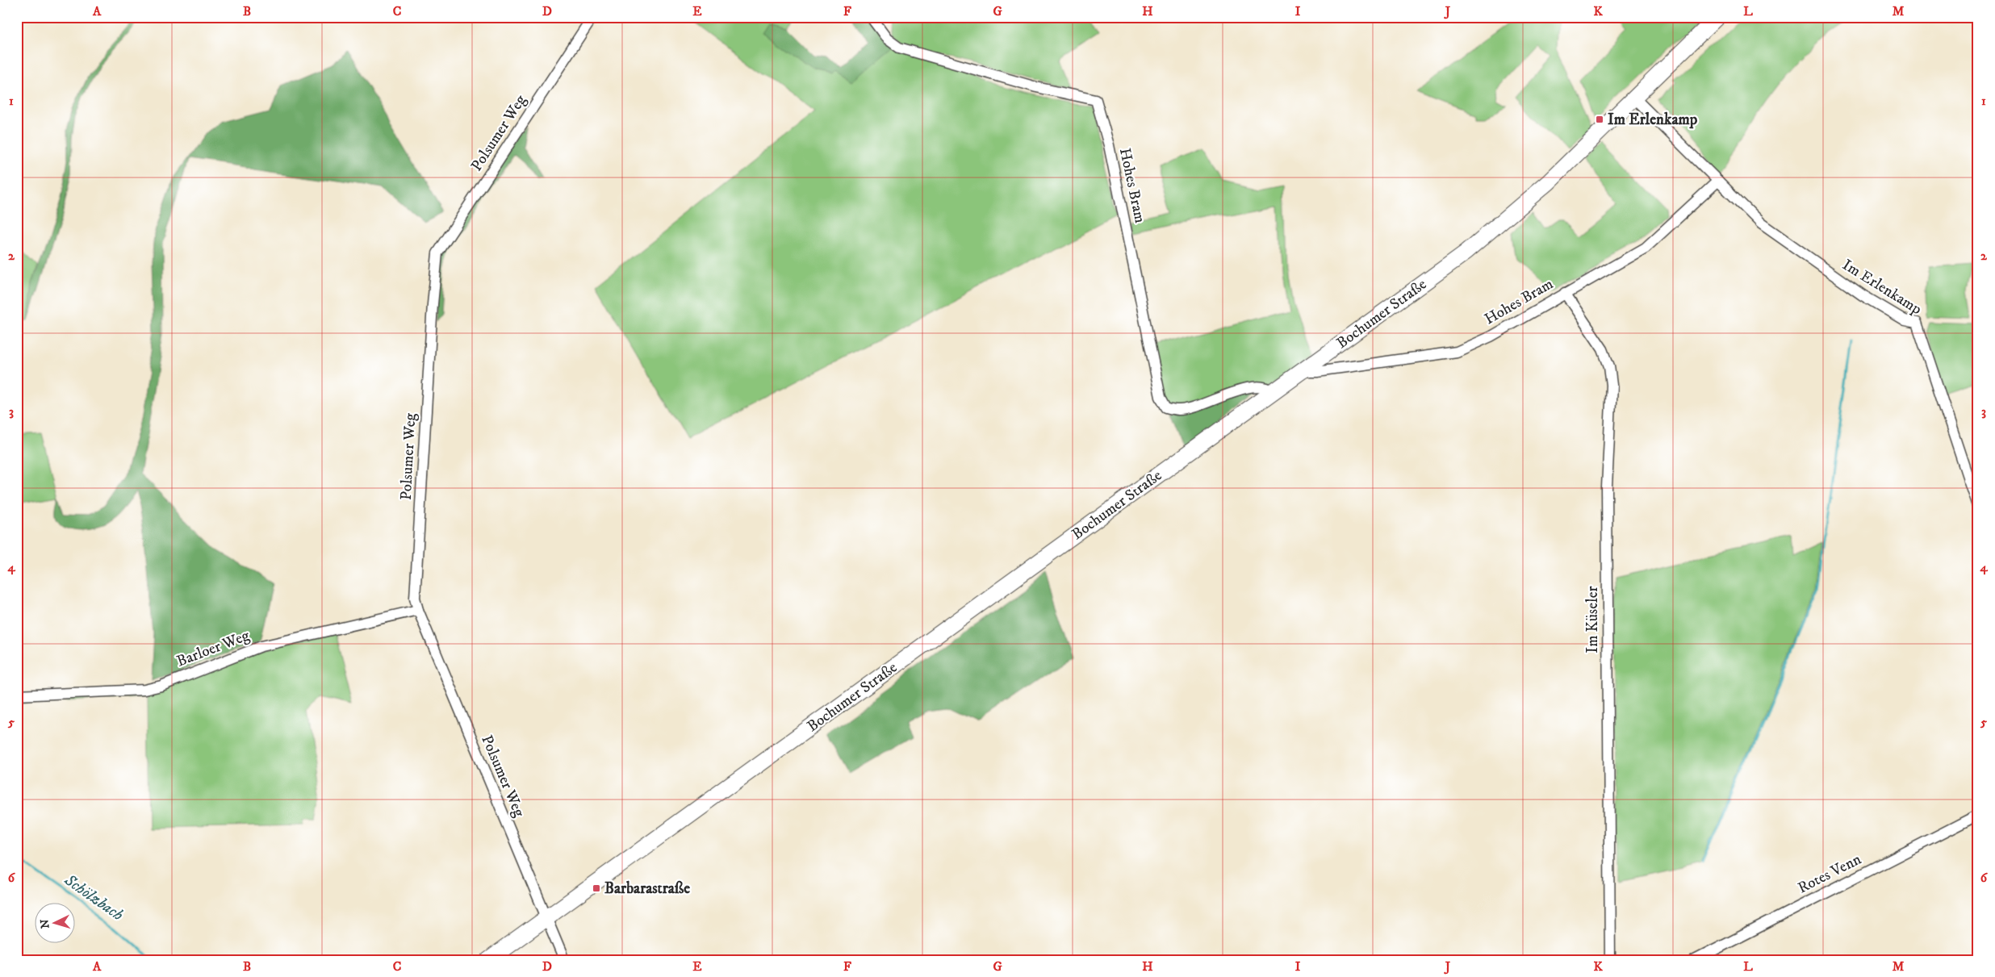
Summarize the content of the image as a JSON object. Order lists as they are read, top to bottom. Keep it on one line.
{"streets":{"main road":["Bochumer Straße"],"street":["Polsumer Weg","Hohes Bram","Im Erlenkamp","Im Küseler","Barloer Weg","Rotes Venn"]},"crossings":[["Polsumer Weg","Bochumer Straße"],["Polsumer Weg","Barloer Weg"],["Hohes Bram","Im Erlenkamp"],["Hohes Bram","Bochumer Straße"],["Hohes Bram","Im Küseler"],["Im Erlenkamp","Bochumer Straße"]],"water":["Schölzbach"],"places":{"transit":["Im Erlenkamp","Barbarastraße"]},"north":"left","grid":{"columns":["A","B","C","D","E","F","G","H","I","J","K","L","M"],"rows":["1","2","3","4","5","6"]}}
